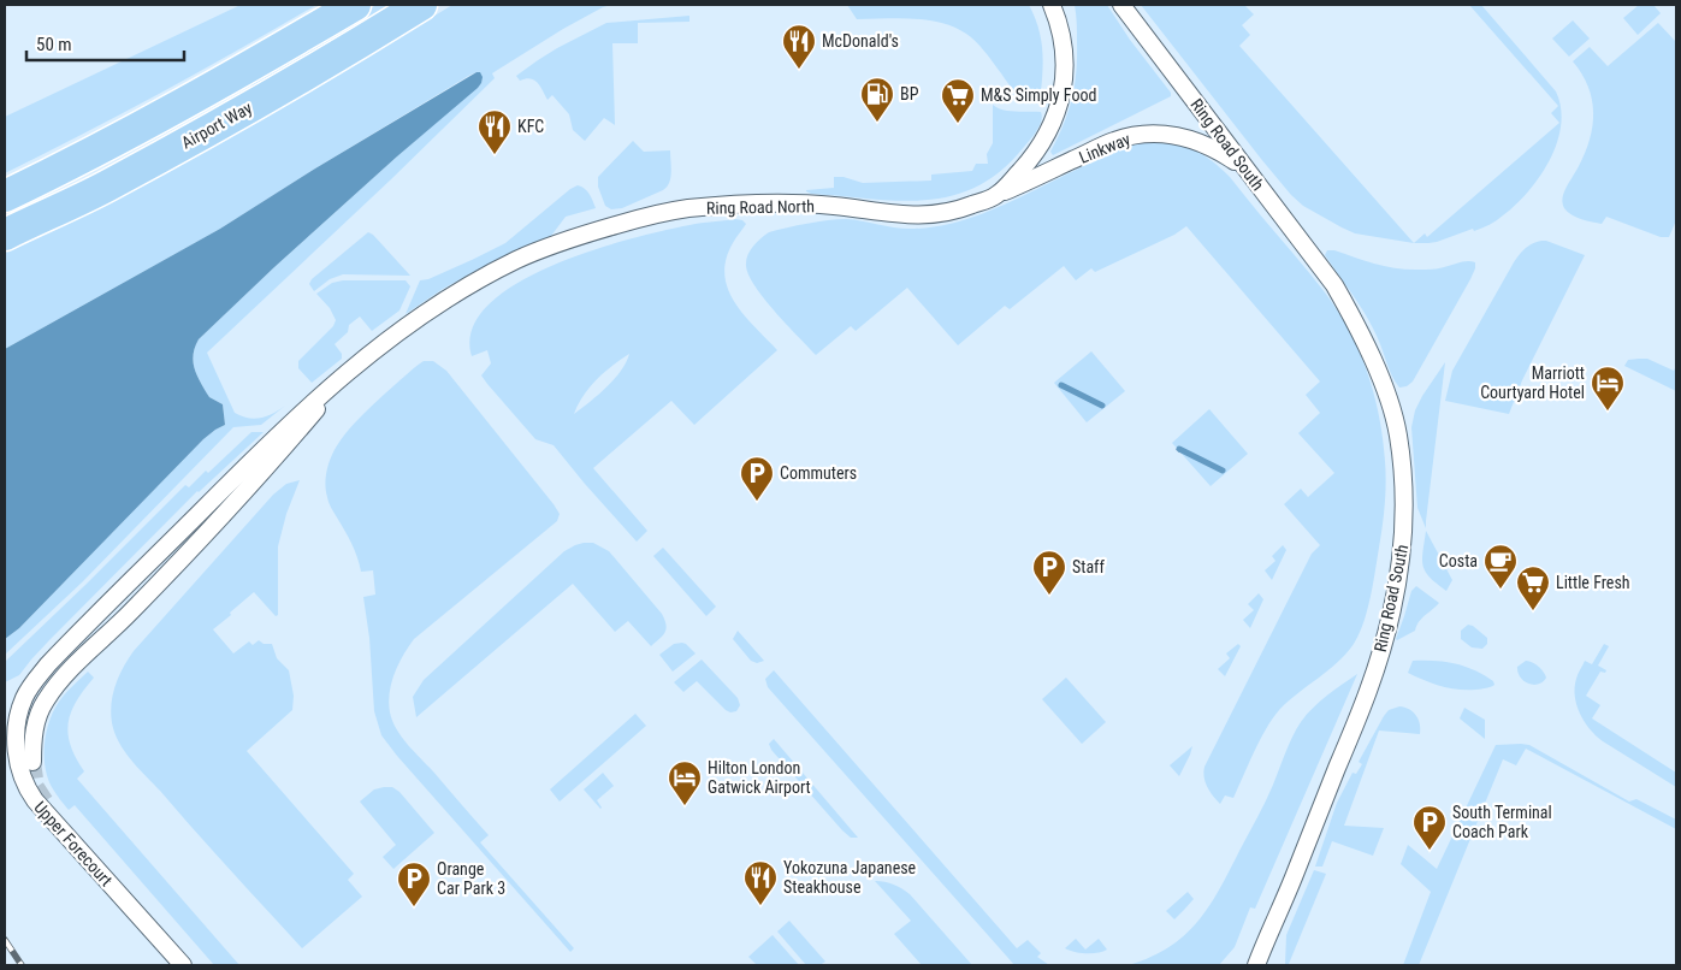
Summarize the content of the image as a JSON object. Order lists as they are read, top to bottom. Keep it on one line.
{"streets":{"highway":["Airport Way"],"street":["Ring Road South","Linkway","Ring Road North","Upper Forecourt"]},"crossings":[["Ring Road South","Linkway"],["Linkway","Ring Road North"],["Ring Road North","Upper Forecourt"]],"places":{"restaurant":["McDonald's","KFC","Yokozuna Japanese Steakhouse"],"fuel station":["BP"],"supermarket":["M&S Simply Food","Little Fresh"],"hotel":["Marriott Courtyard Hotel","Hilton London Gatwick Airport"],"parking":["Commuters","Staff","South Terminal Coach Park","Orange Car Park 3"],"cafe":["Costa"]},"scale_bar":"50 m"}
